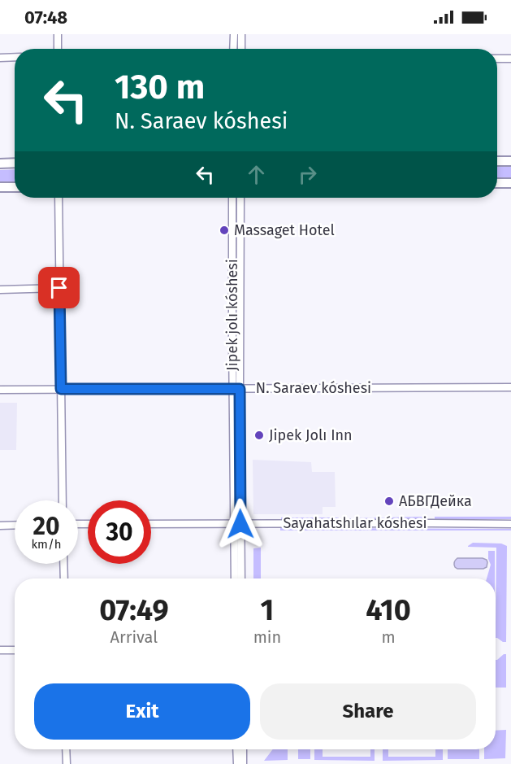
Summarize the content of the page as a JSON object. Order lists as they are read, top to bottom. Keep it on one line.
{"streets":{"street":["Jipek jolı kóshesi","N. Saraev kóshesi","Sayahatshılar kóshesi"]},"crossings":[["Jipek jolı kóshesi","N. Saraev kóshesi"],["Jipek jolı kóshesi","Sayahatshılar kóshesi"]],"places":["Massaget Hotel","Jipek Jolı Inn","АБВГДейка"],"page":{"status":"07:48","turn":["130 m","N. Saraev kóshesi"],"speed":"20 km/h","limit":"30","eta":["07:49","Arrival","1","min","410","m"],"buttons":["Exit","Share"]}}
